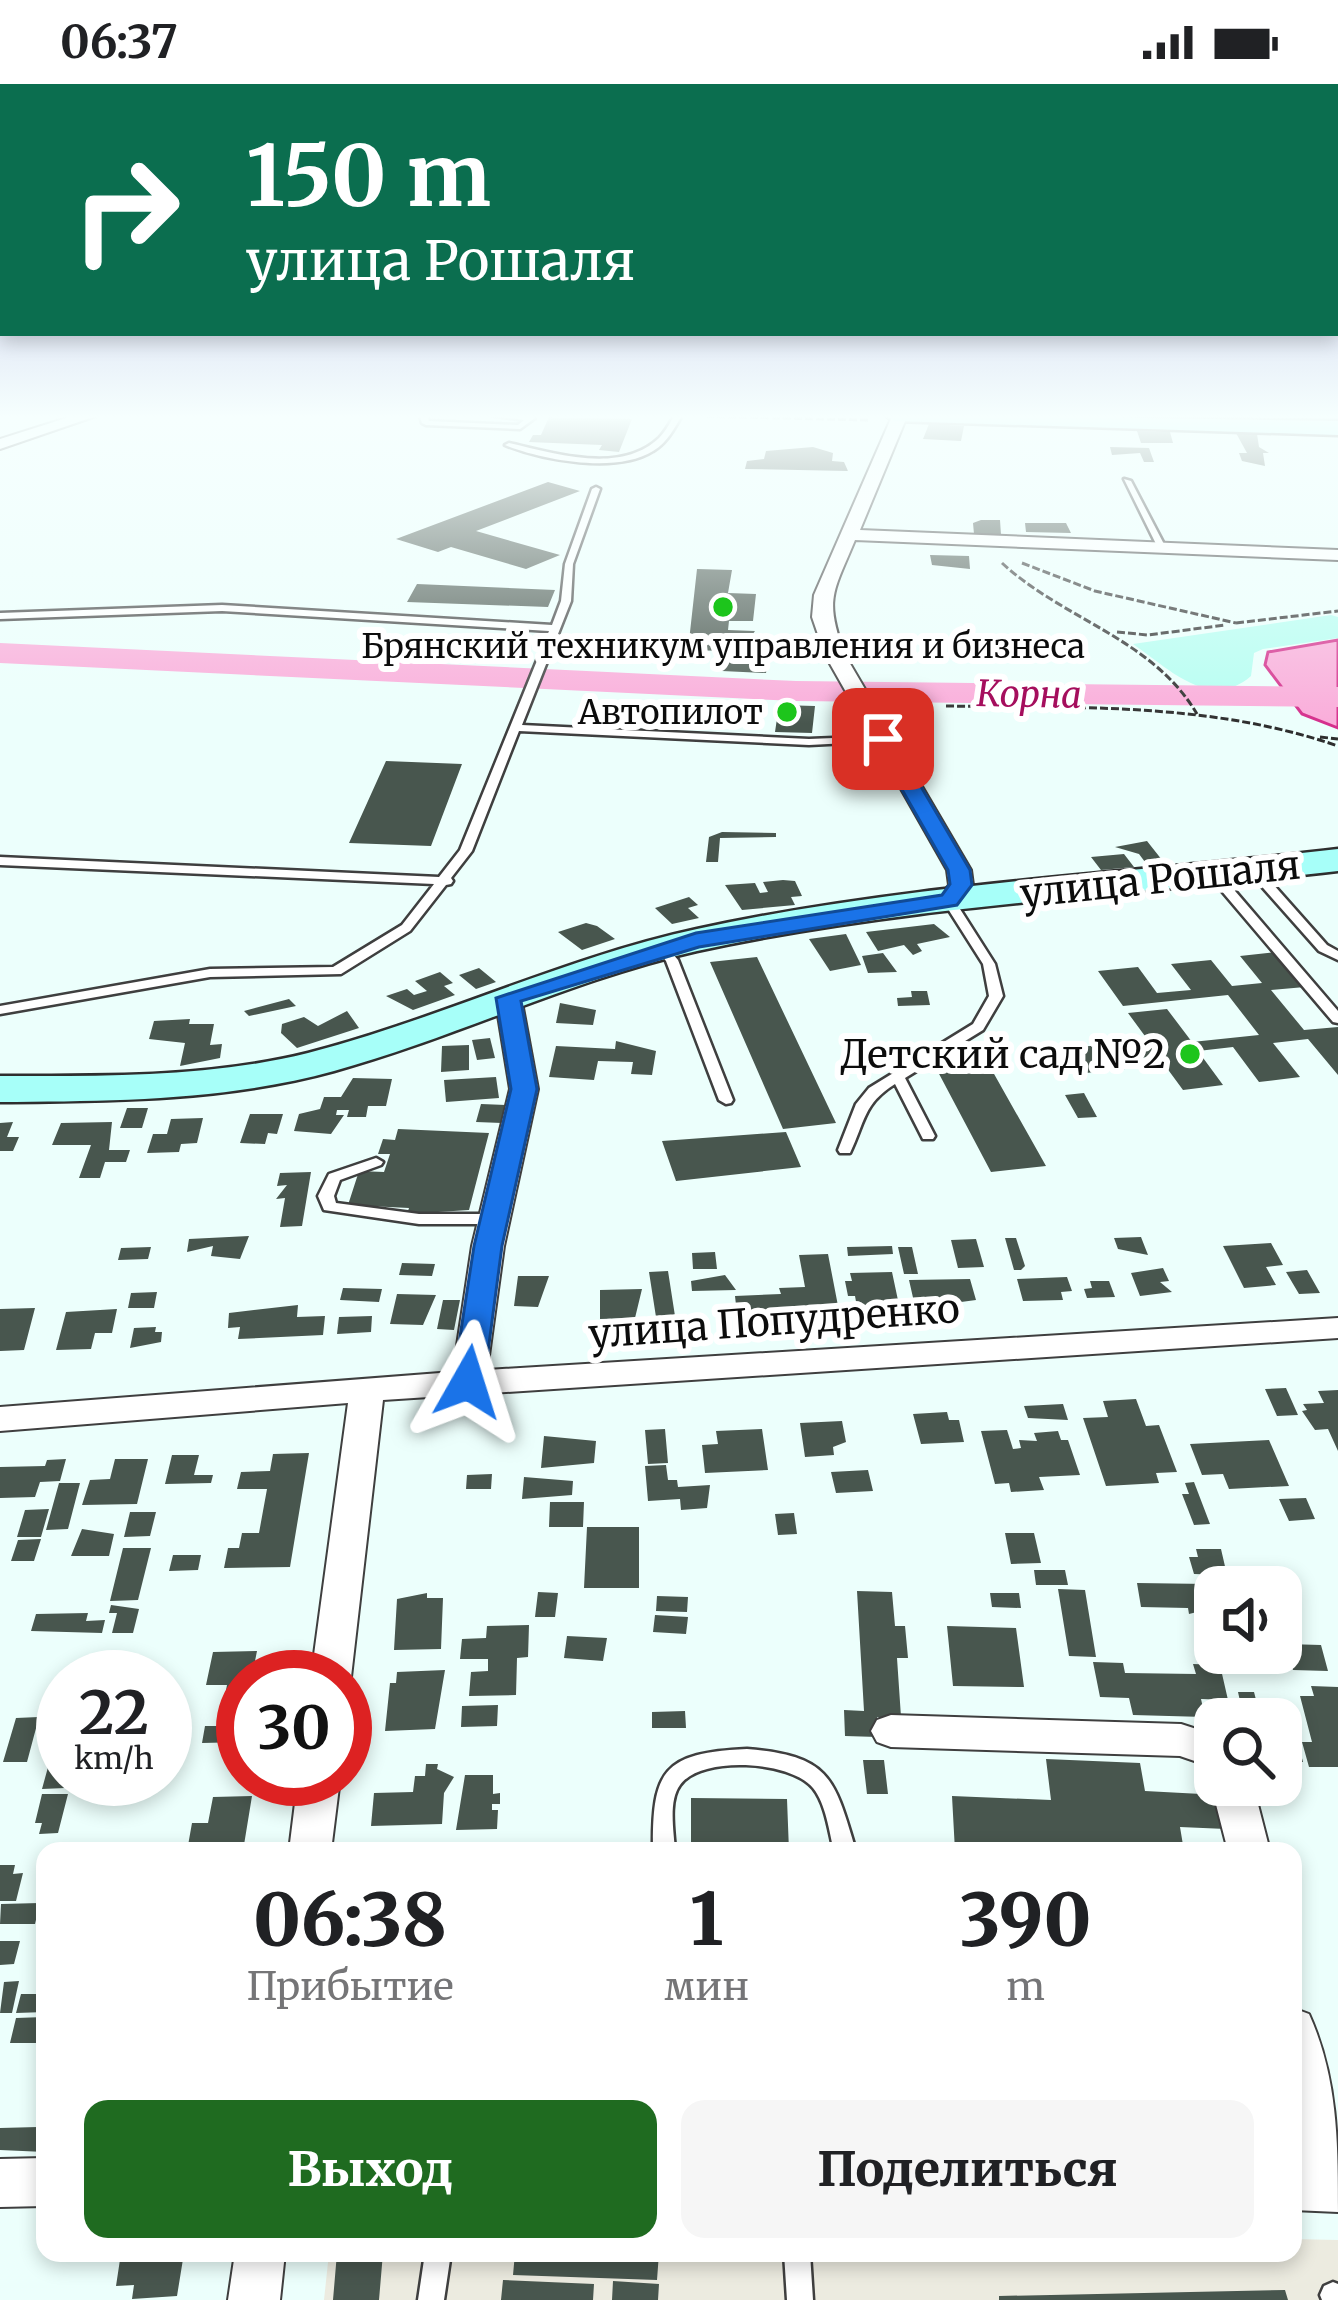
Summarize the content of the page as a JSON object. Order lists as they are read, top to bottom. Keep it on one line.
{"streets":{"main road":["улица Рошаля"],"street":["улица Попудренко"]},"water":["Корна"],"places":["Брянский техникум управления и бизнеса","Автопилот","Детский сад №2"],"page":{"status":"06:37","turn":["150 m","улица Рошаля"],"speed":"22 km/h","limit":"30","eta":["06:38","Прибытие","1","мин","390","m"],"buttons":["Выход","Поделиться"]}}
